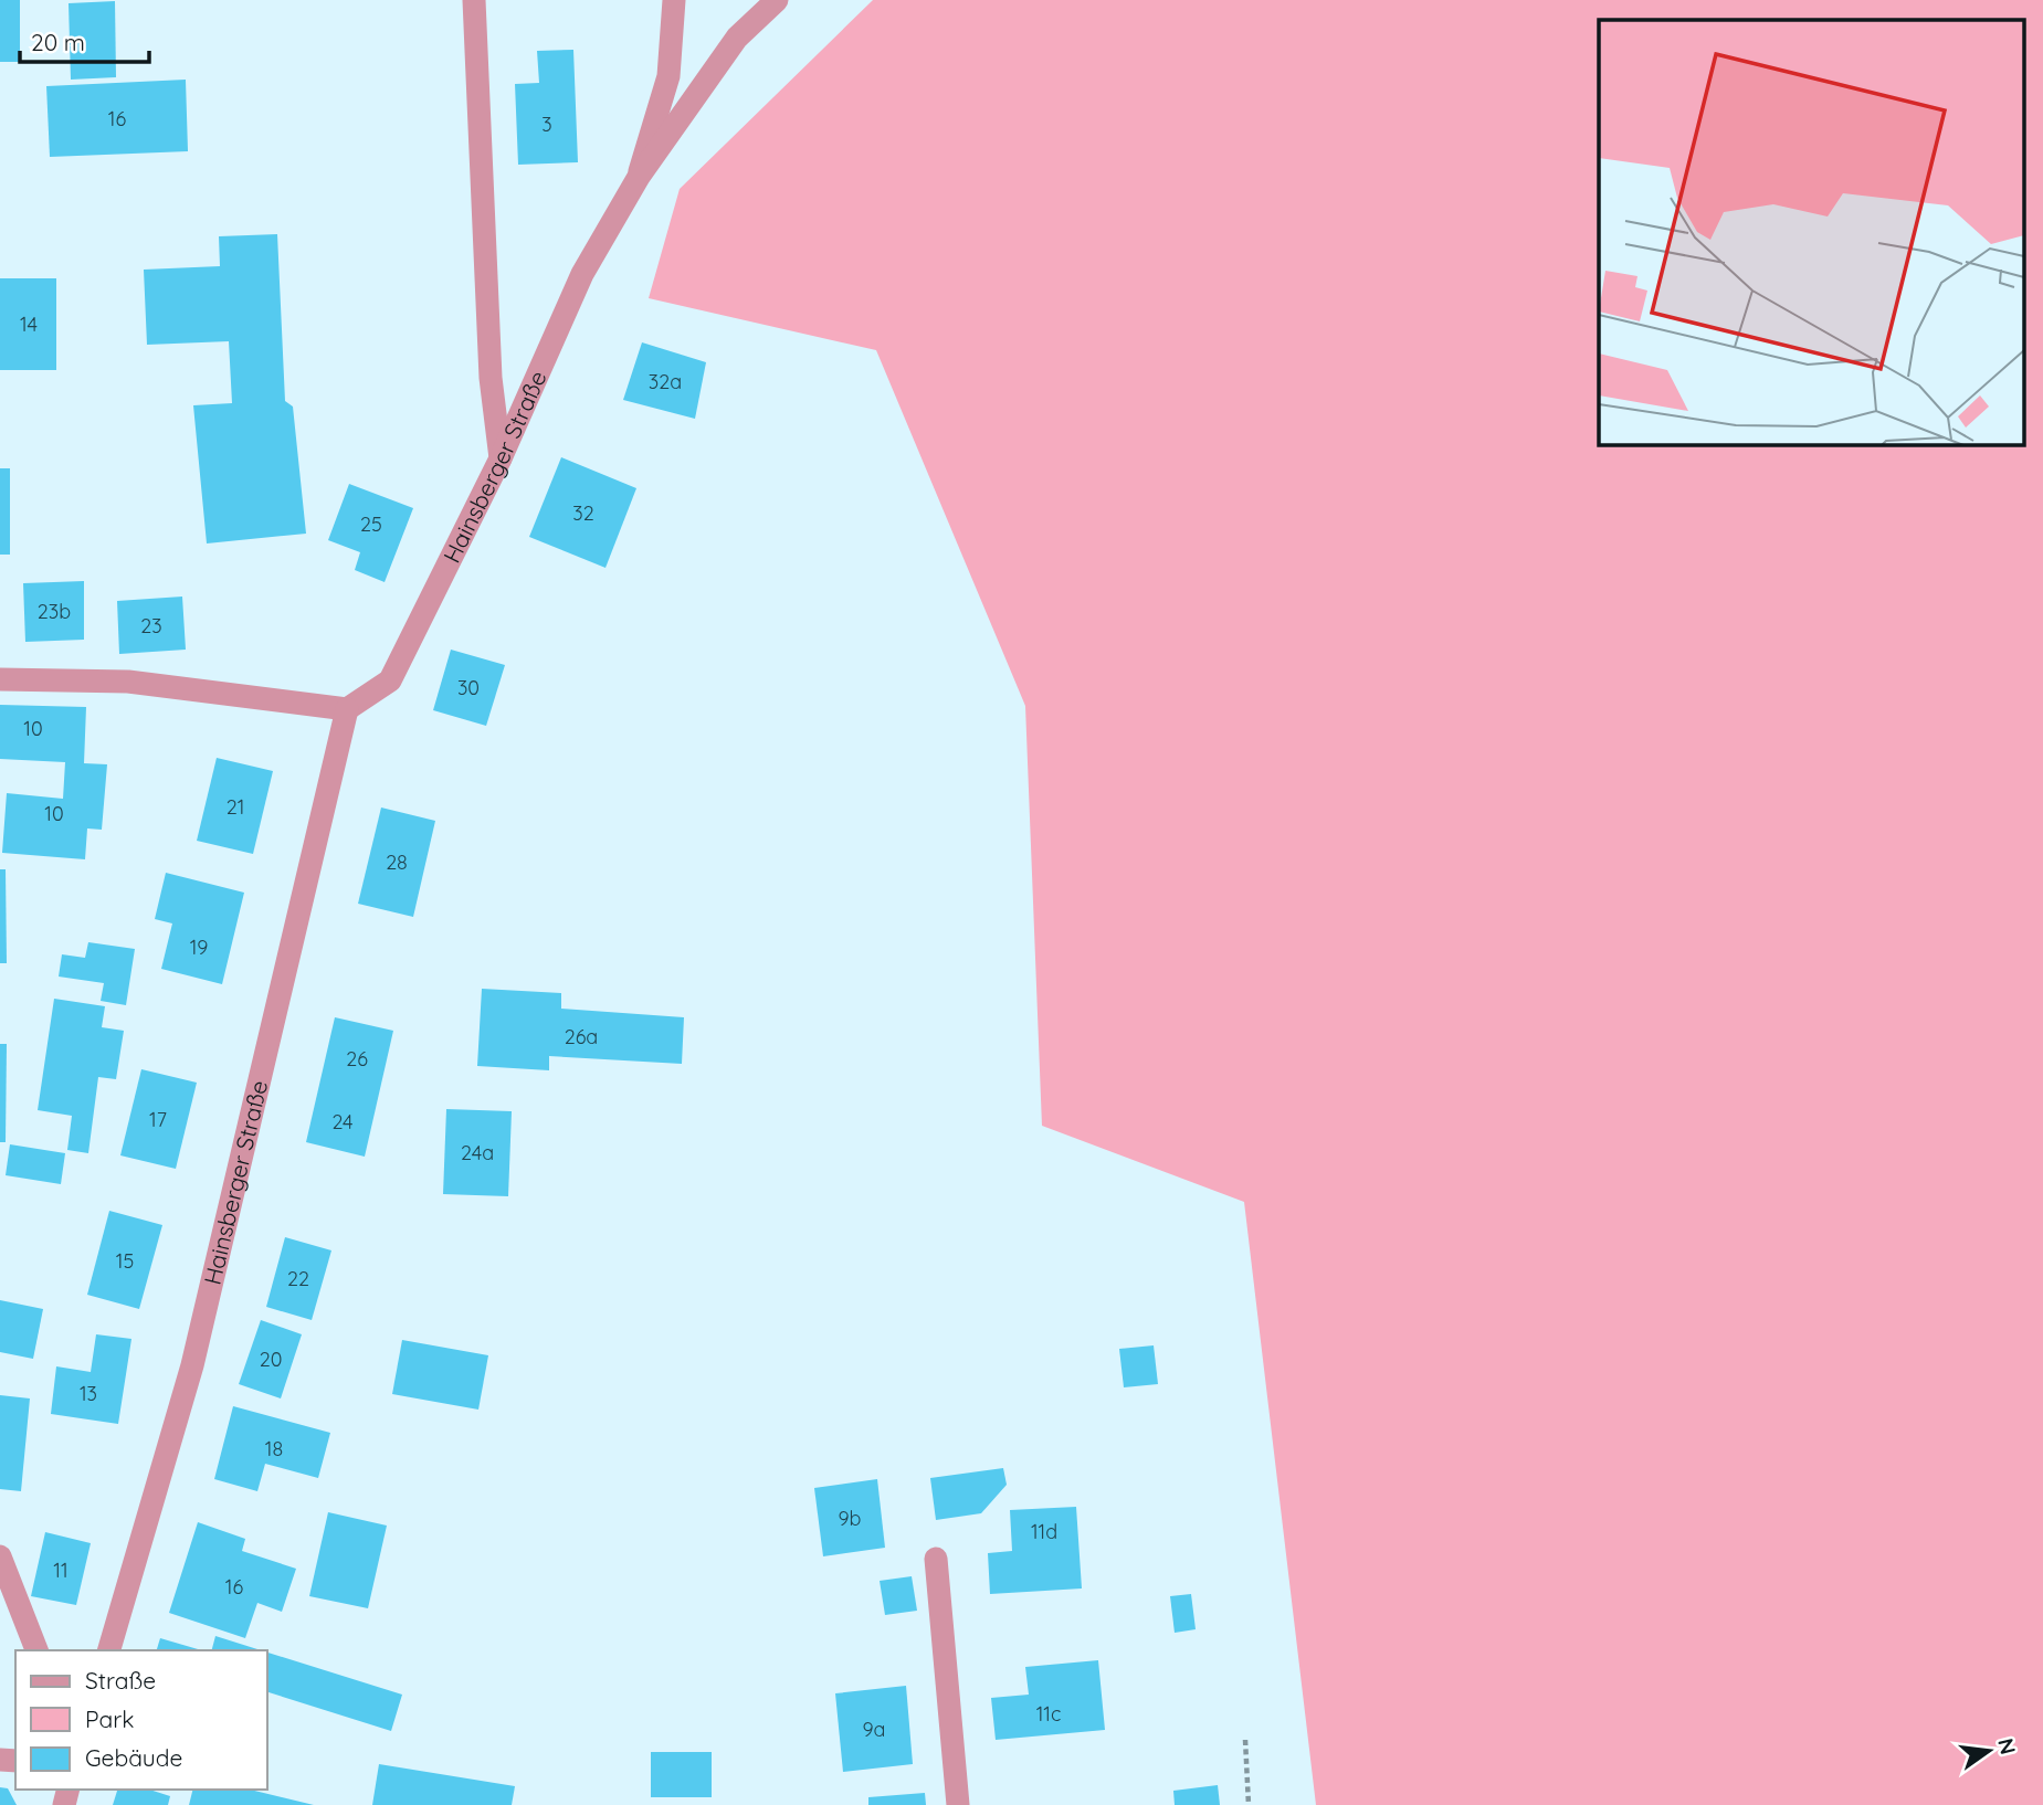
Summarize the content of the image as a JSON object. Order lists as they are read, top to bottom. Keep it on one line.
{"streets":{"street":["Hainsberger Straße"]},"house_numbers":["16","3","14","32a","32","25","23b","23","30","10","21","10","28","19","26a","26","17","24","24a","15","22","20","13","18","9b","11d","11","16","11c","9a"],"legend":["Straße","Park","Gebäude"],"scale_bar":"20 m","north":"right"}
